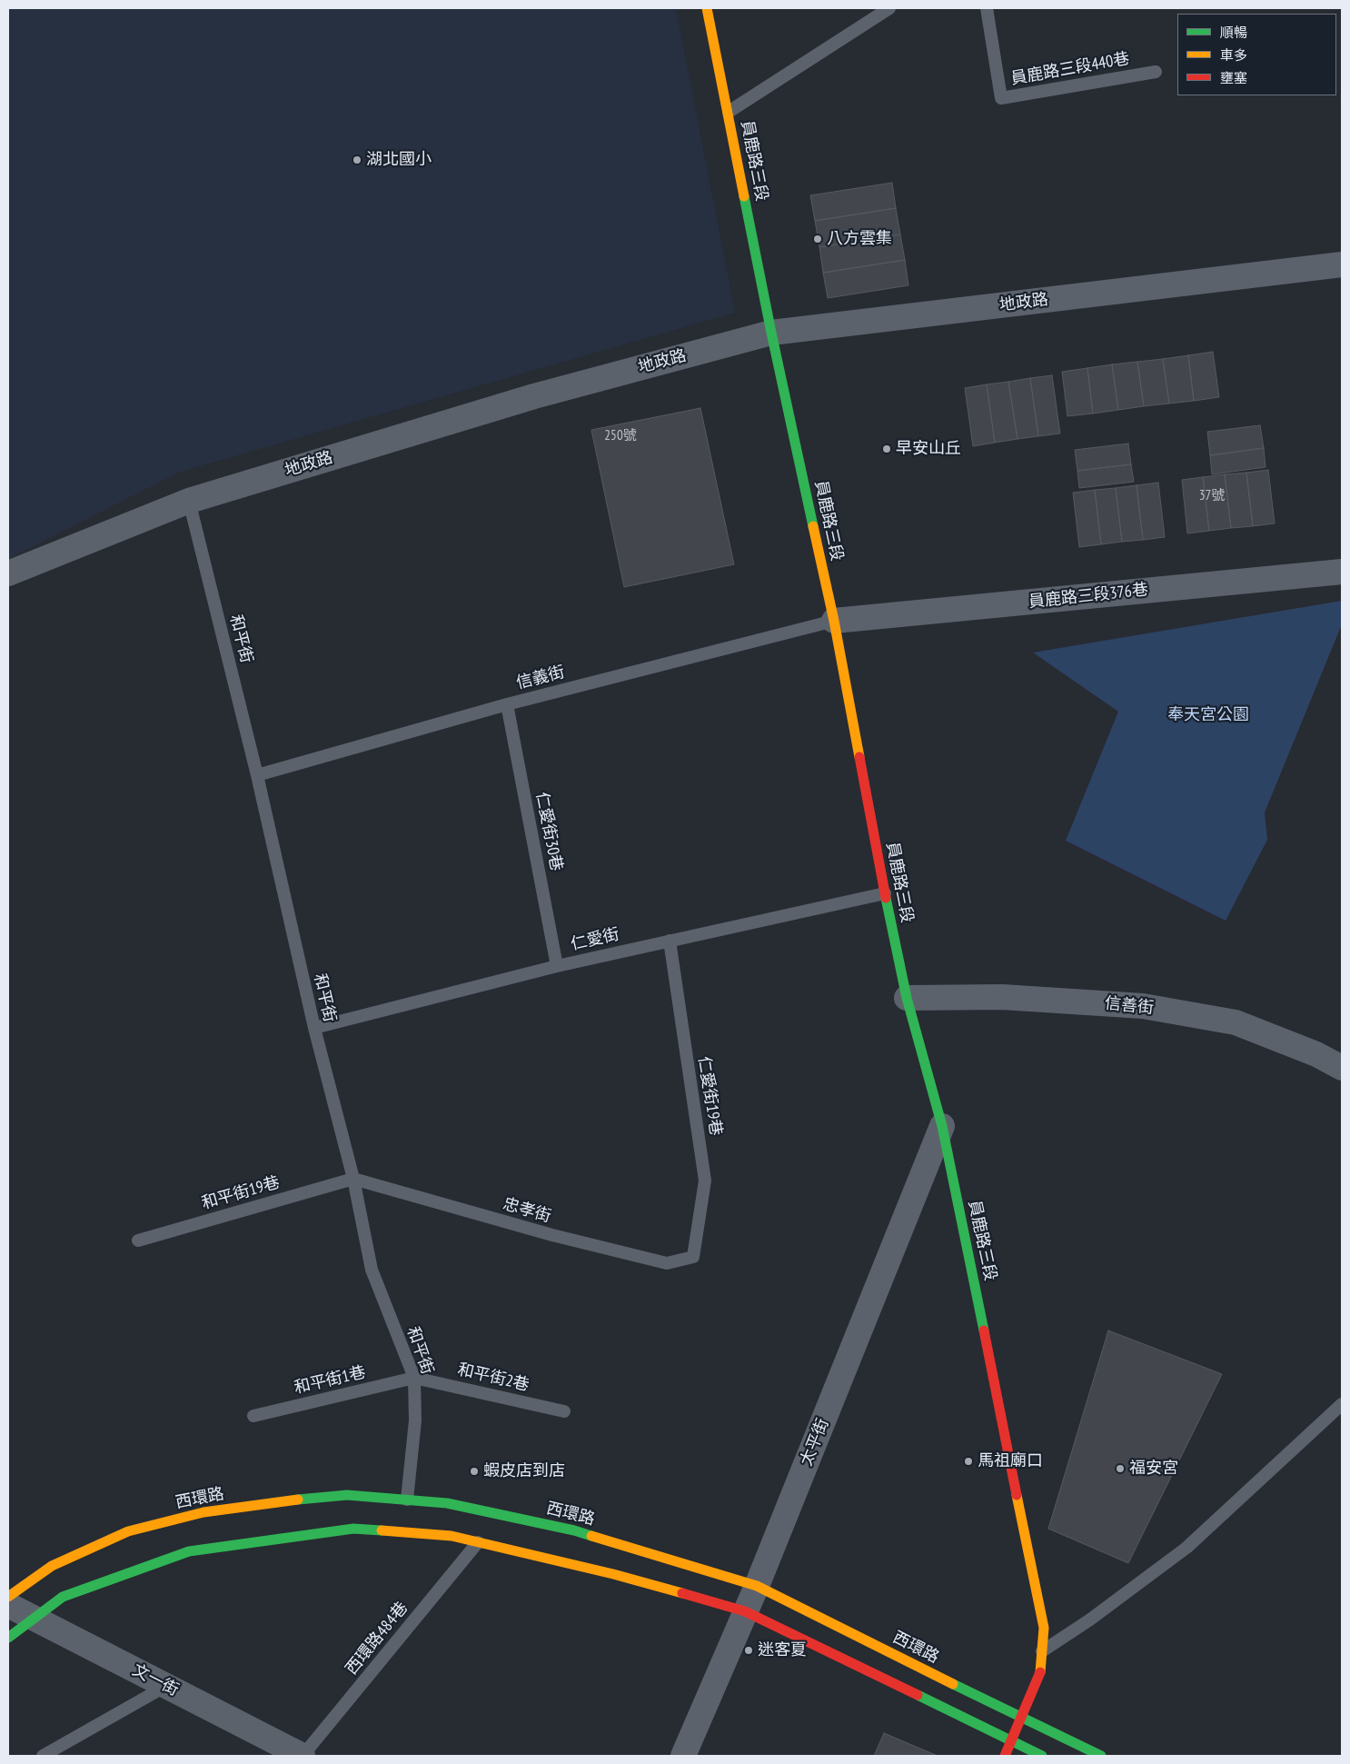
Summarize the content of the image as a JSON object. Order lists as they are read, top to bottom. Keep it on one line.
{"streets":{"street":["員鹿路三段","地政路","員鹿路三段376巷","信善街","太平街","西環路","文一街"],"lane":["員鹿路三段440巷","和平街","信義街","仁愛街30巷","仁愛街","仁愛街19巷","和平街19巷","忠孝街","和平街2巷","和平街1巷","西環路484巷"]},"crossings":[["員鹿路三段","地政路"],["員鹿路三段","員鹿路三段376巷"],["員鹿路三段","信義街"],["員鹿路三段","仁愛街"],["員鹿路三段","信善街"],["員鹿路三段","太平街"],["員鹿路三段","西環路"],["地政路","和平街"],["員鹿路三段376巷","信義街"],["和平街","信義街"],["和平街","仁愛街"],["和平街","和平街19巷"],["和平街","忠孝街"],["和平街","和平街2巷"],["和平街","和平街1巷"],["和平街","西環路"],["信義街","仁愛街30巷"],["仁愛街30巷","仁愛街"],["仁愛街","仁愛街19巷"],["仁愛街19巷","忠孝街"],["和平街19巷","忠孝街"],["和平街2巷","和平街1巷"],["太平街","西環路"],["西環路484巷","文一街"]],"parks":["奉天宮公園"],"places":["湖北國小","八方雲集","早安山丘","馬祖廟口","福安宮","蝦皮店到店","迷客夏"],"house_numbers":["250號","37號"],"legend":["順暢","車多","壅塞"]}
